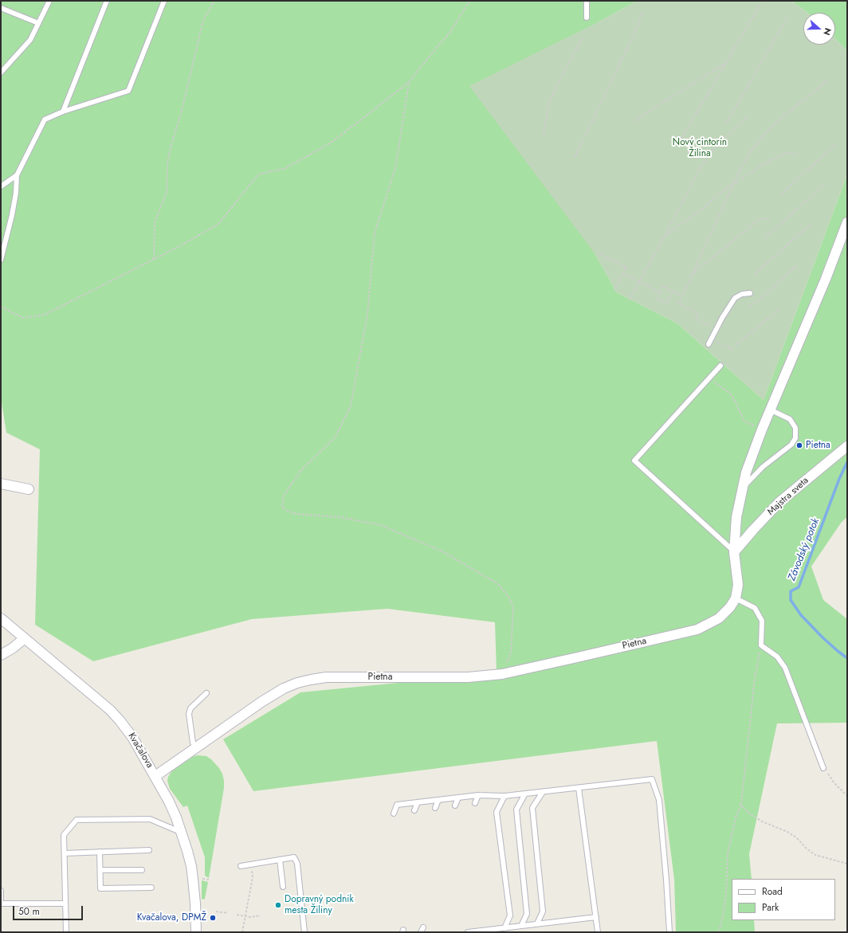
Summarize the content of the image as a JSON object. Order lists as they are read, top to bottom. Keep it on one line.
{"streets":{"street":["Majstra sveta","Pietna","Kvačalova"]},"crossings":[["Majstra sveta","Pietna"],["Pietna","Kvačalova"]],"water":["Závodský potok"],"parks":["Nový cintorín Žilina"],"places":["Pietna","Dopravný podnik mesta Žiliny","Kvačalova, DPMŽ"],"legend":["Road","Park"],"scale_bar":"50 m","north":"right"}
